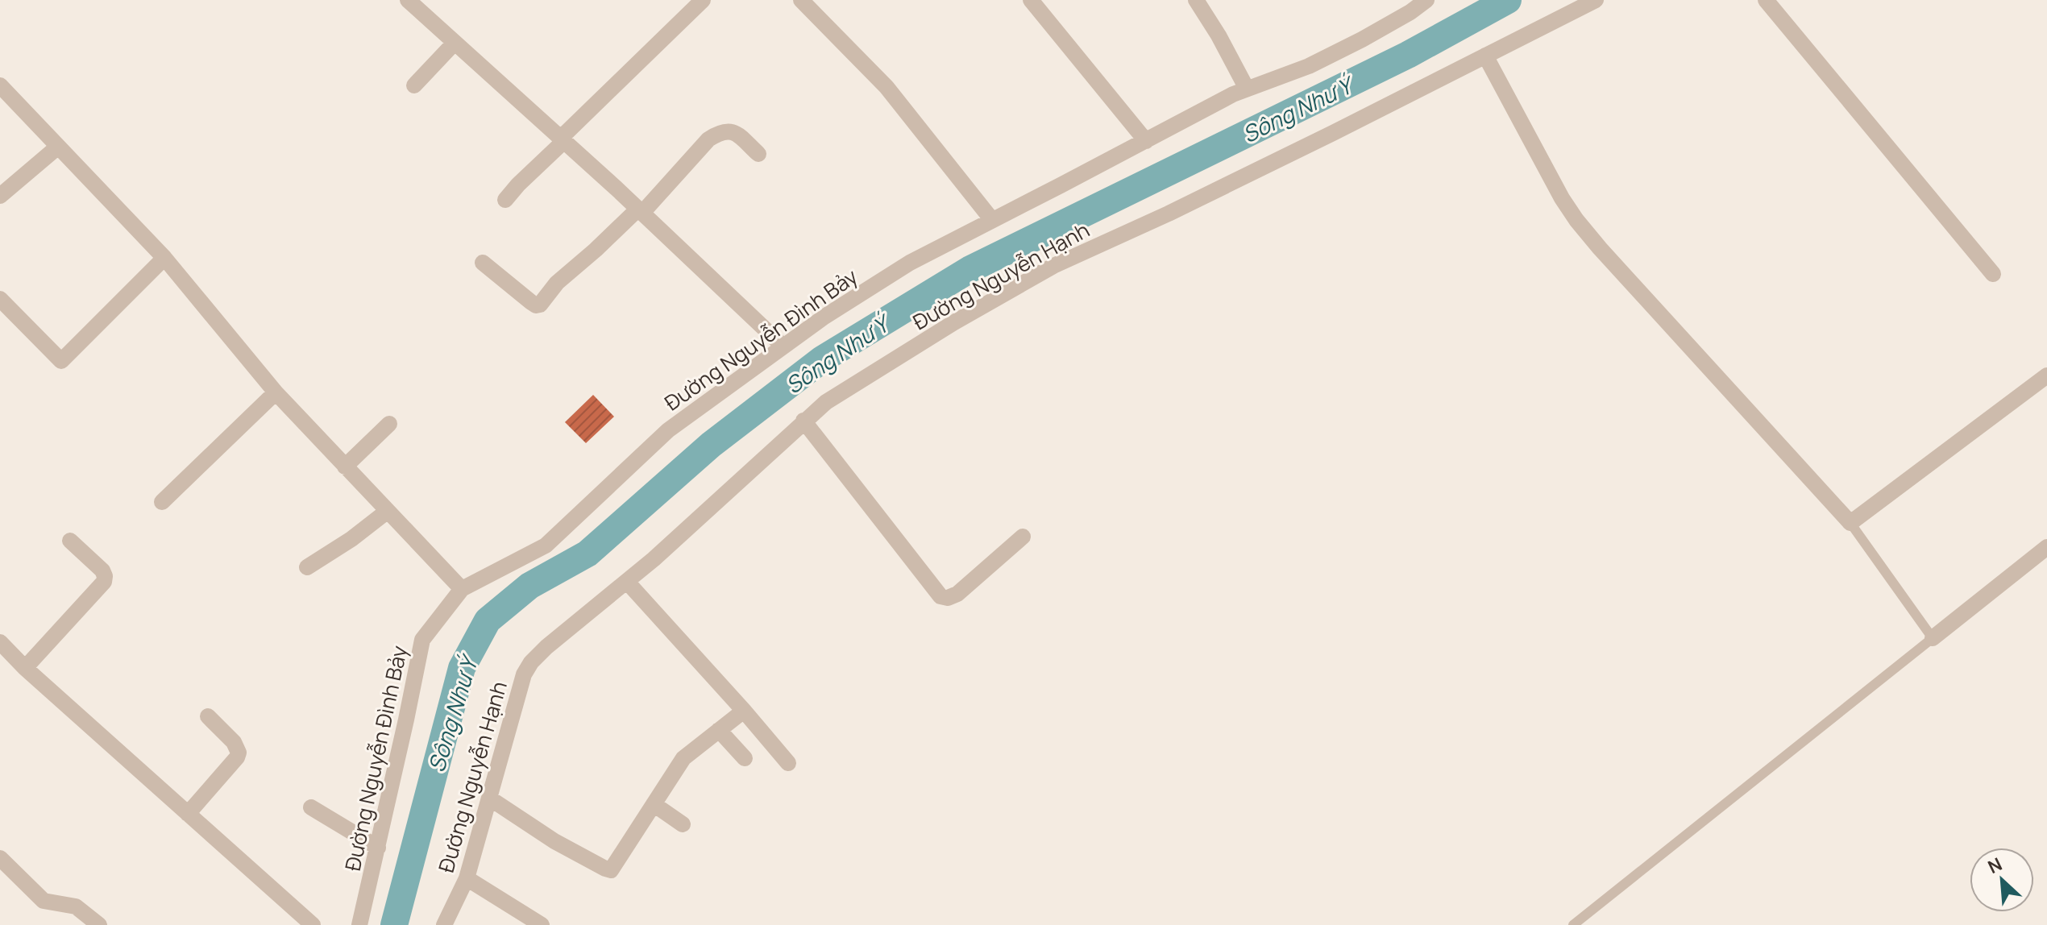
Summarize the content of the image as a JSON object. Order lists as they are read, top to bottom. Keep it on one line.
{"streets":{"street":["Đường Nguyễn Hạnh","Đường Nguyễn Đình Bảy"]},"water":["Sông Như Ý"],"north":"top left"}
